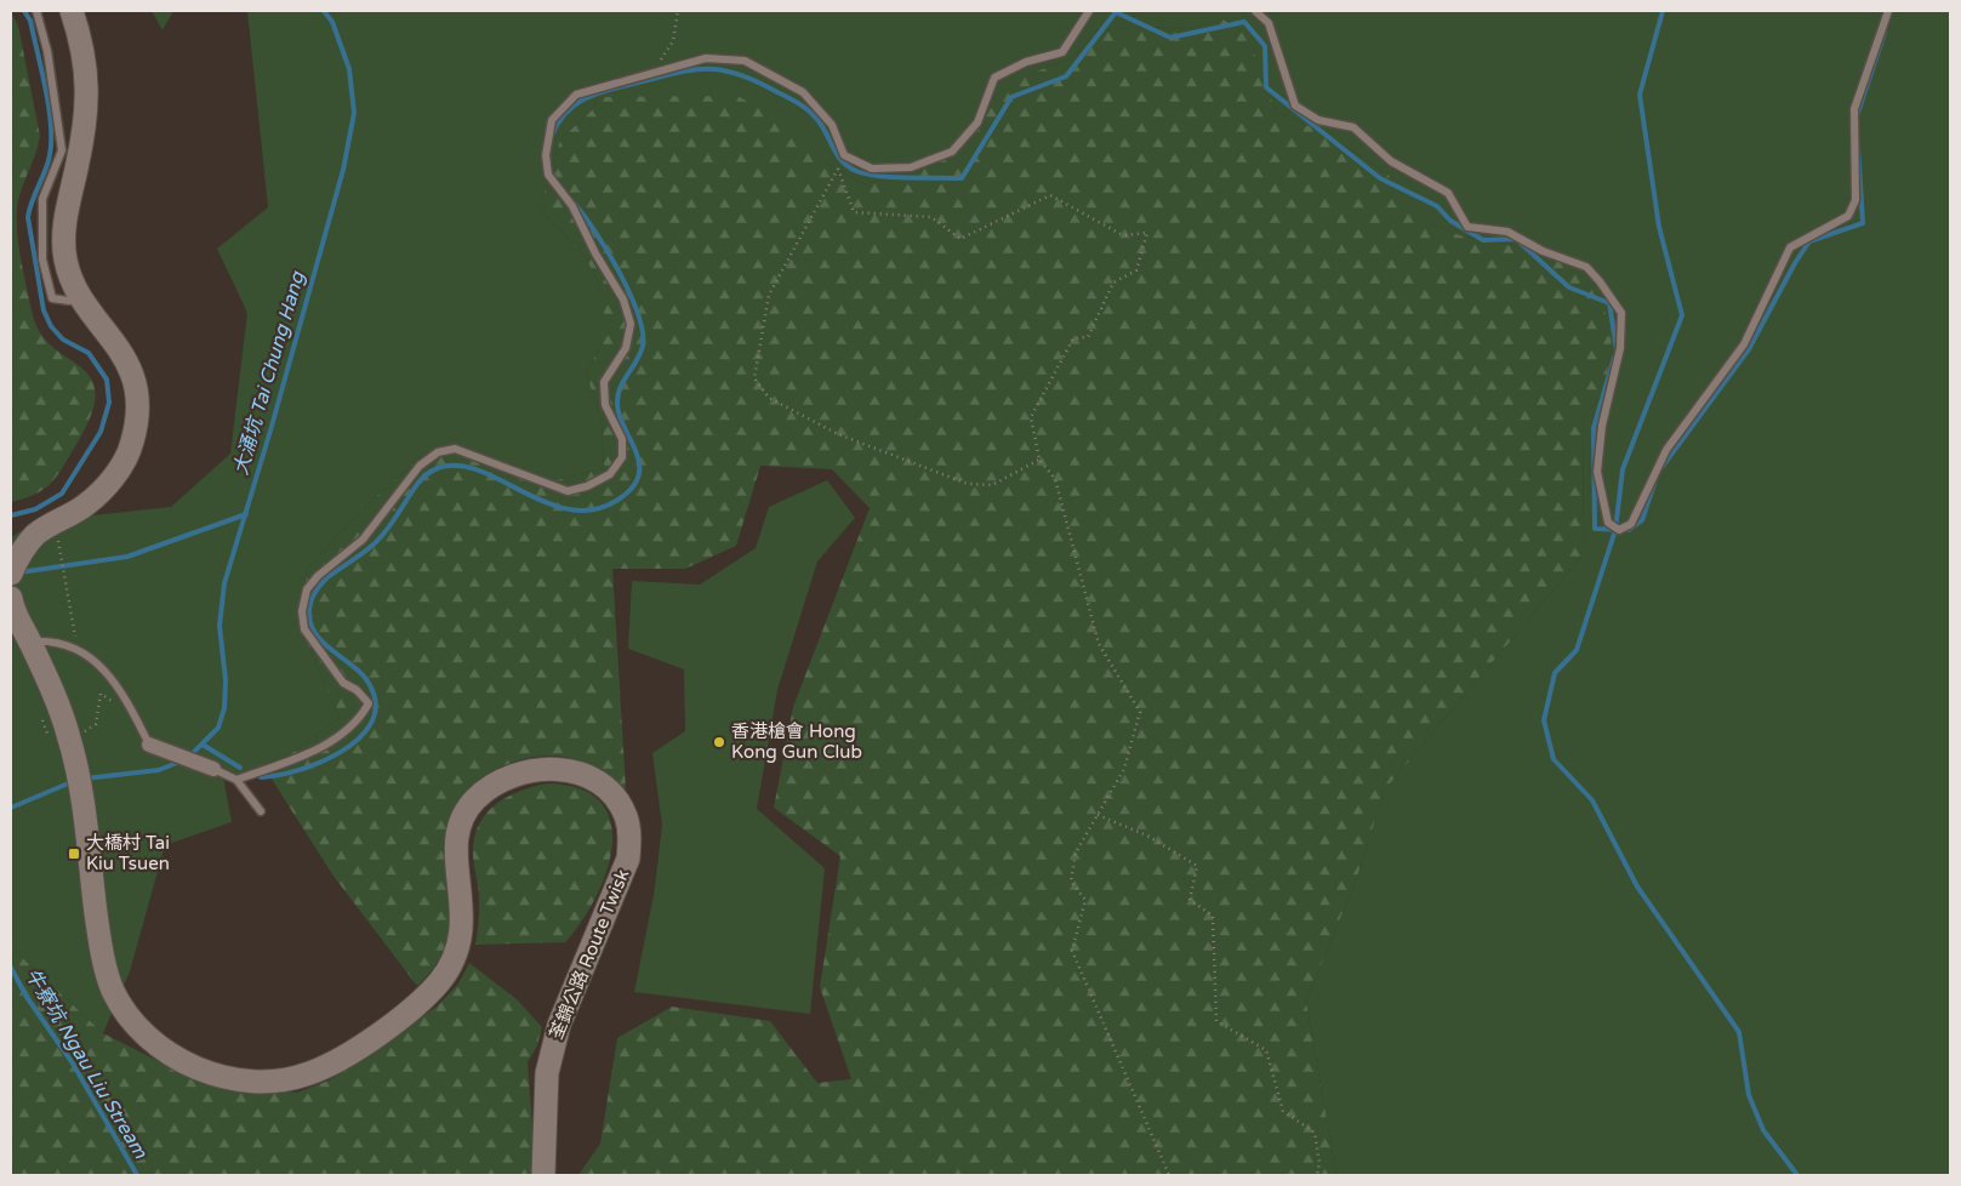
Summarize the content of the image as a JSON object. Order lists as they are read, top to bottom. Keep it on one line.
{"streets":{"main road":["荃錦公路 Route Twisk"]},"water":["大涌坑 Tai Chung Hang","牛寮坑 Ngau Liu Stream"],"places":{"other":["香港槍會 Hong Kong Gun Club"],"transit":["大橋村 Tai Kiu Tsuen"]}}
